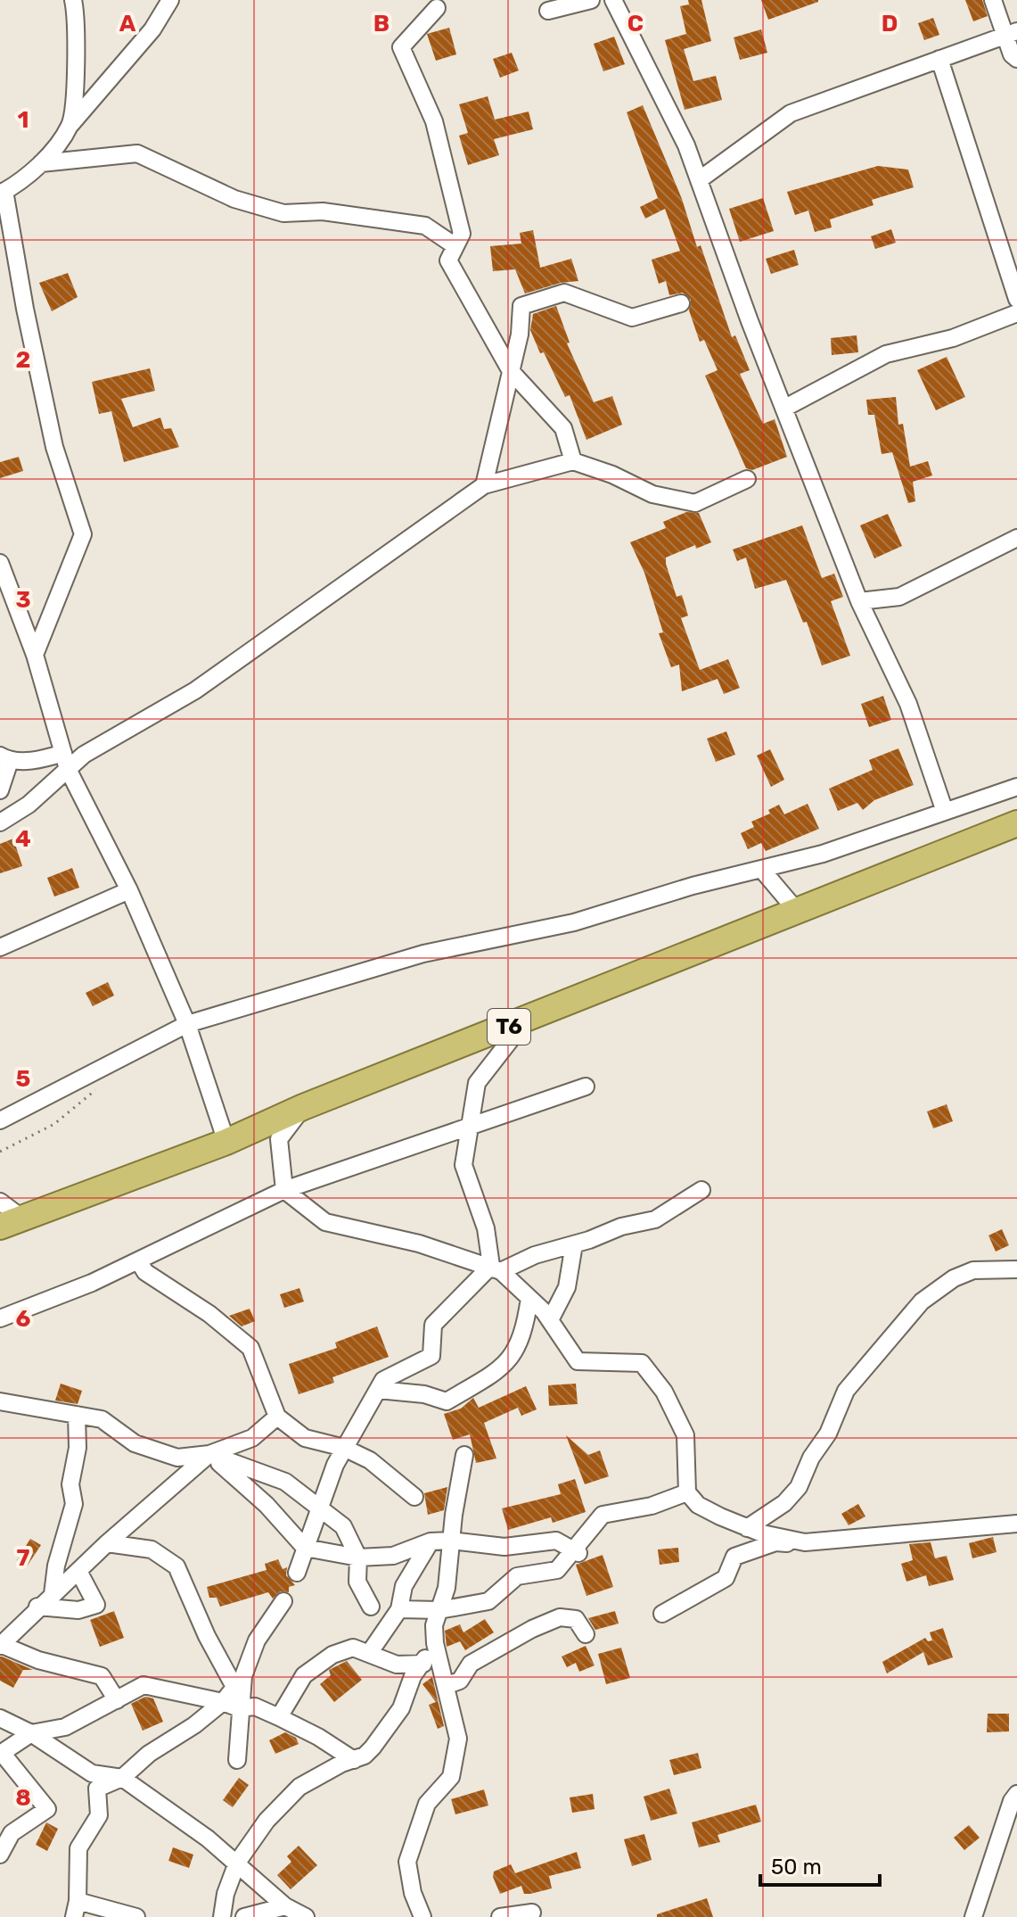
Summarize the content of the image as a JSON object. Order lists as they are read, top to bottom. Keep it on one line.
{"streets":{"highway":["T6"]},"scale_bar":"50 m","grid":{"columns":["A","B","C","D"],"rows":["1","2","3","4","5","6","7","8"]}}
